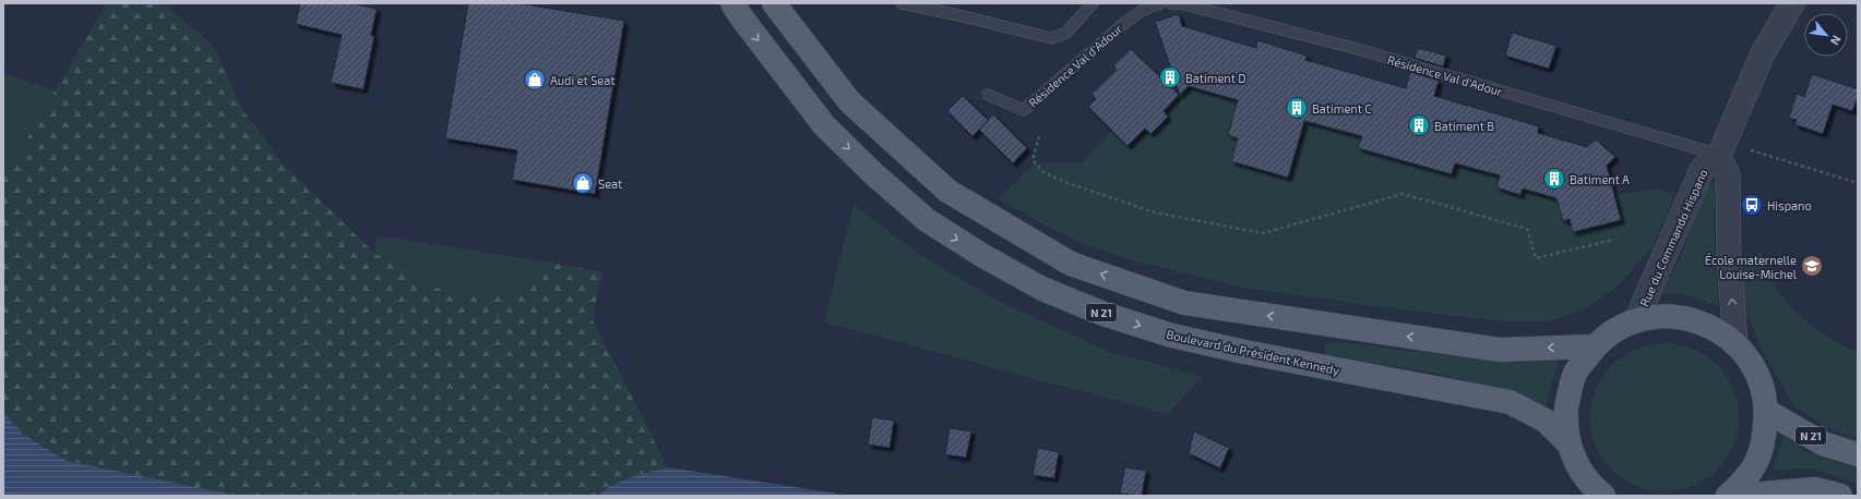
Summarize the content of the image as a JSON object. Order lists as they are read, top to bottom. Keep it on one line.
{"streets":{"main road":["N 21","Boulevard du Président Kennedy"],"street":["Rue du Commando Hispano"],"lane":["Résidence Val d'Adour"]},"crossings":[["Résidence Val d'Adour","Rue du Commando Hispano"]],"one_way":["Rue du Commando Hispano"],"places":{"building":["Batiment D","Batiment C","Batiment B","Batiment A"],"shop":["Audi et Seat","Seat"],"bus stop":["Hispano"],"school or university":["École maternelle Louise-Michel"]},"north":"bottom right"}
